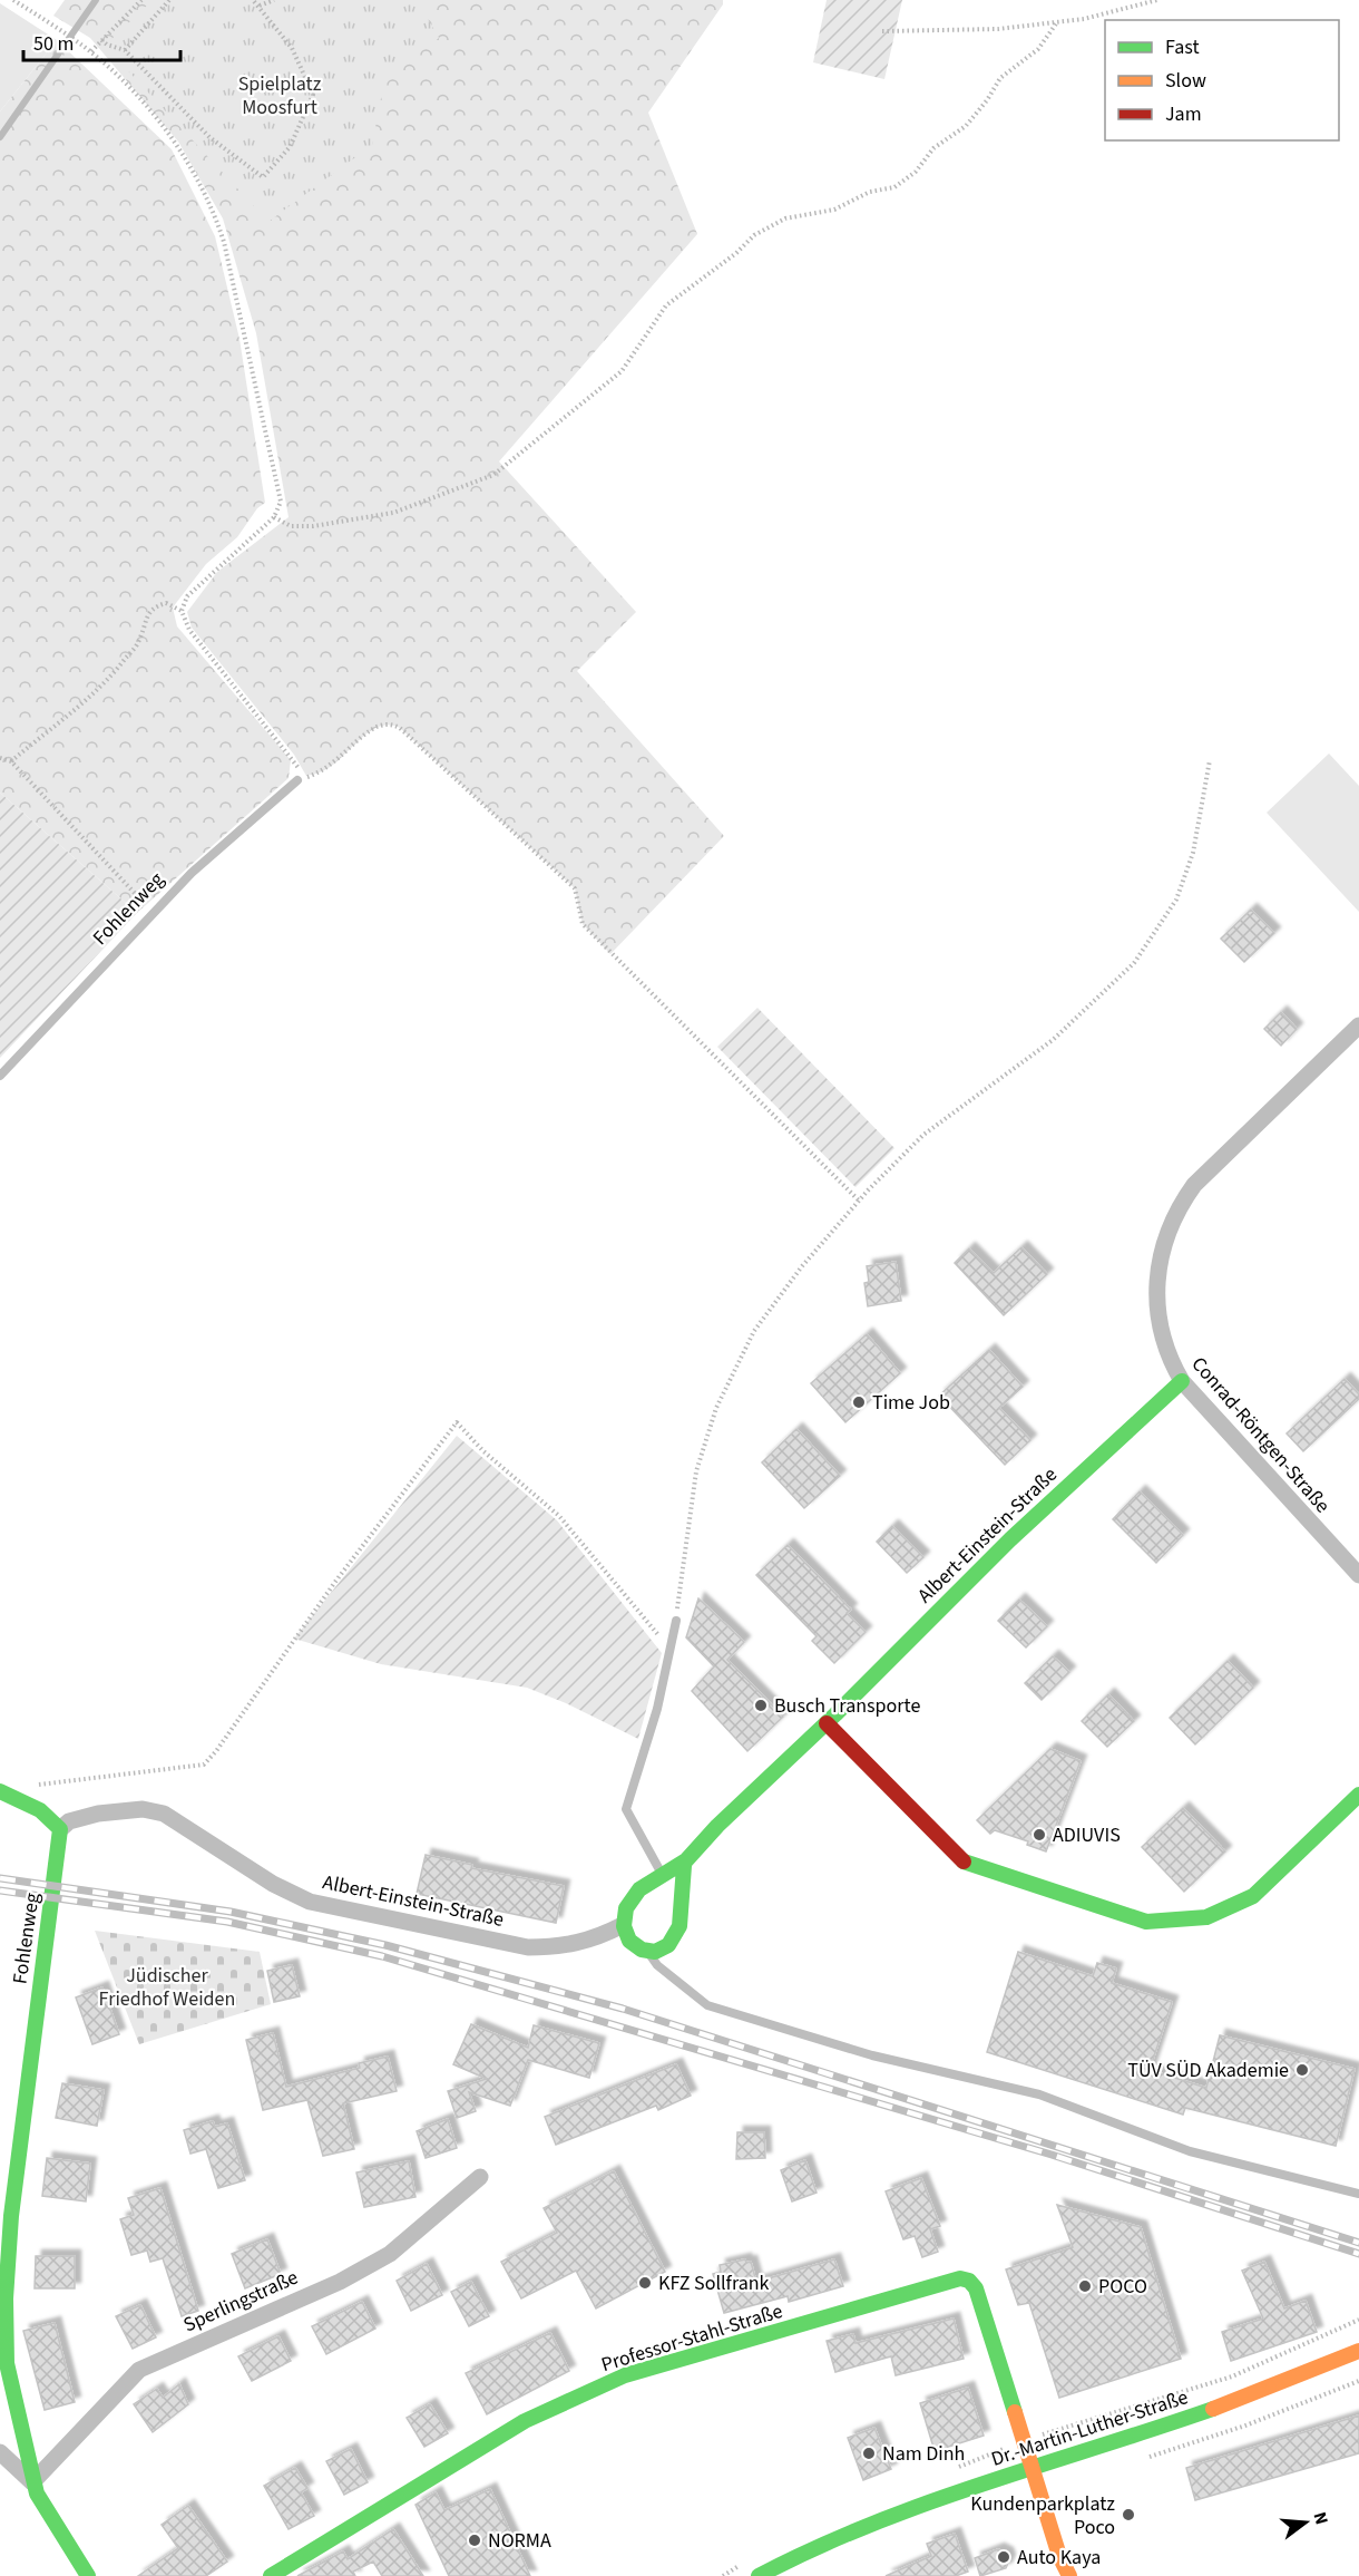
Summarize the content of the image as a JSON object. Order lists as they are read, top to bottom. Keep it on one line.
{"streets":{"street":["Fohlenweg","Conrad-Röntgen-Straße","Albert-Einstein-Straße","Sperlingstraße","Professor-Stahl-Straße","Dr.-Martin-Luther-Straße"]},"crossings":[["Fohlenweg","Albert-Einstein-Straße"],["Fohlenweg","Sperlingstraße"],["Conrad-Röntgen-Straße","Albert-Einstein-Straße"],["Professor-Stahl-Straße","Dr.-Martin-Luther-Straße"]],"parks":["Spielplatz Moosfurt","Jüdischer Friedhof Weiden"],"places":["Time Job","Busch Transporte","ADIUVIS","TÜV SÜD Akademie","KFZ Sollfrank","POCO","Nam Dinh","Kundenparkplatz Poco","NORMA","Auto Kaya"],"legend":["Fast","Slow","Jam"],"scale_bar":"50 m","north":"right"}
